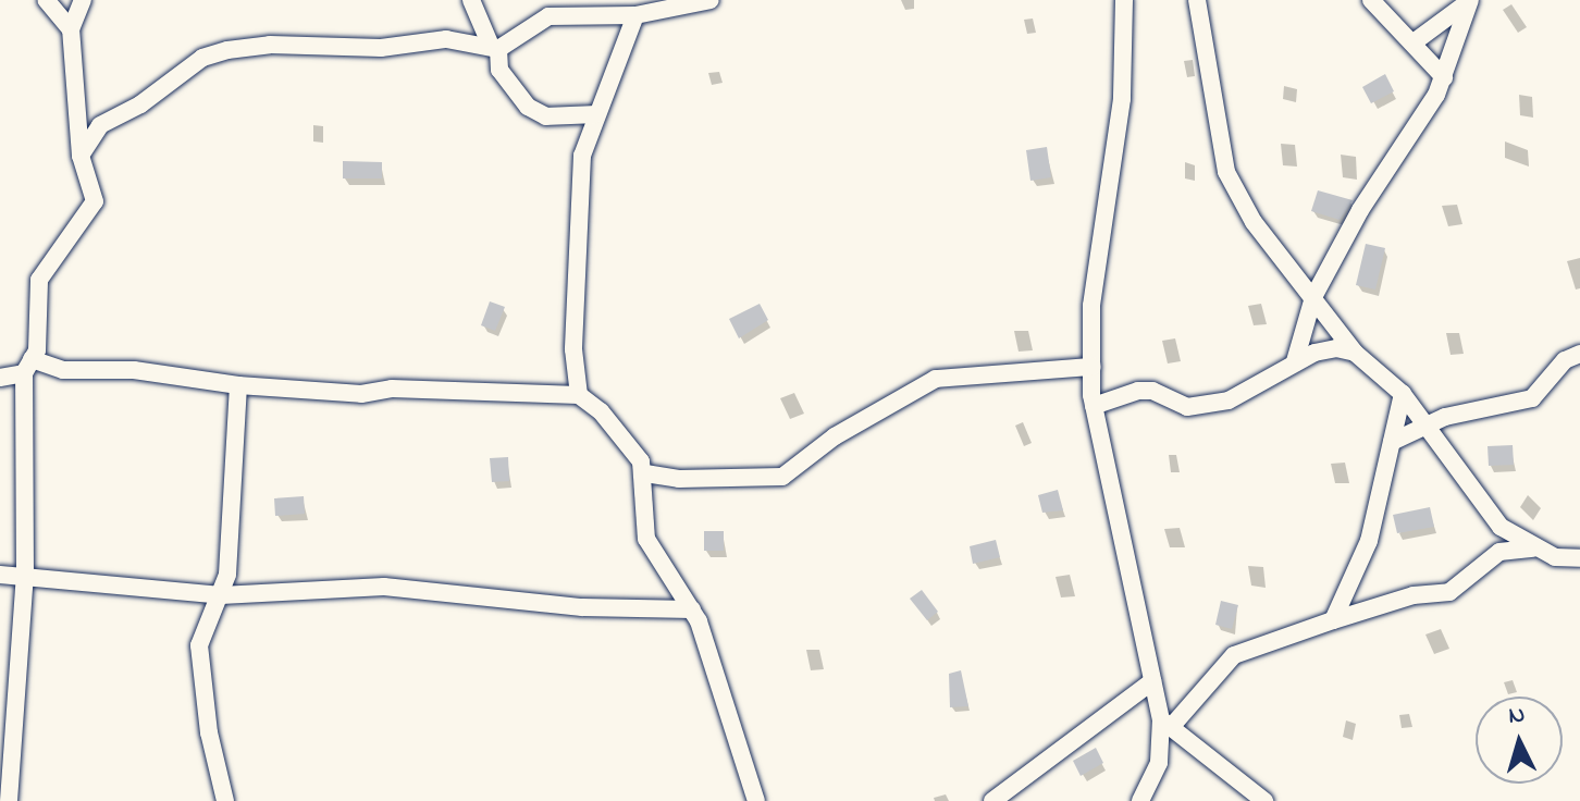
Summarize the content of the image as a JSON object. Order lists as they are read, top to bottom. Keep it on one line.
{"north":"top"}
